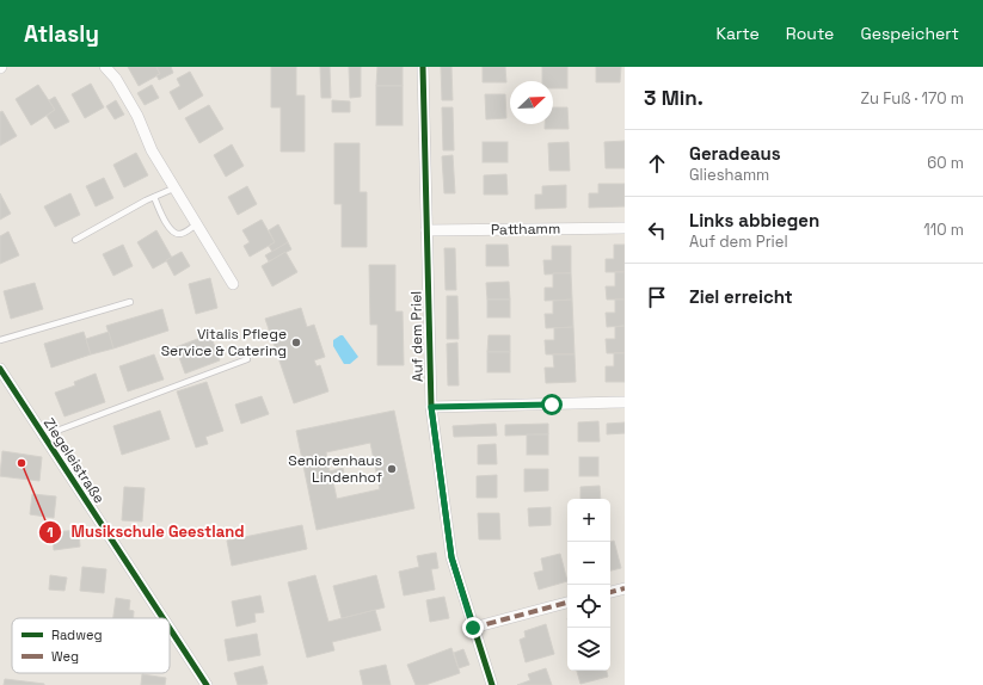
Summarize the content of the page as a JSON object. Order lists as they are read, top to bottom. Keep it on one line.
{"streets":{"street":["Patthamm","Auf dem Priel","Ziegeleistraße"]},"crossings":[["Patthamm","Auf dem Priel"]],"places":["Vitalis Pflege Service & Catering","Musikschule Geestland","Seniorenhaus Lindenhof"],"legend":["Radweg","Weg"],"north":"top right","page":{"header":"Atlasly","nav":["Karte","Route","Gespeichert"],"heading":["3 Min.","Zu Fuß · 170 m"],"list":[["Geradeaus","Glieshamm","60 m"],["Links abbiegen","Auf dem Priel","110 m"],"Ziel erreicht"],"map_buttons":["+","−"]}}
